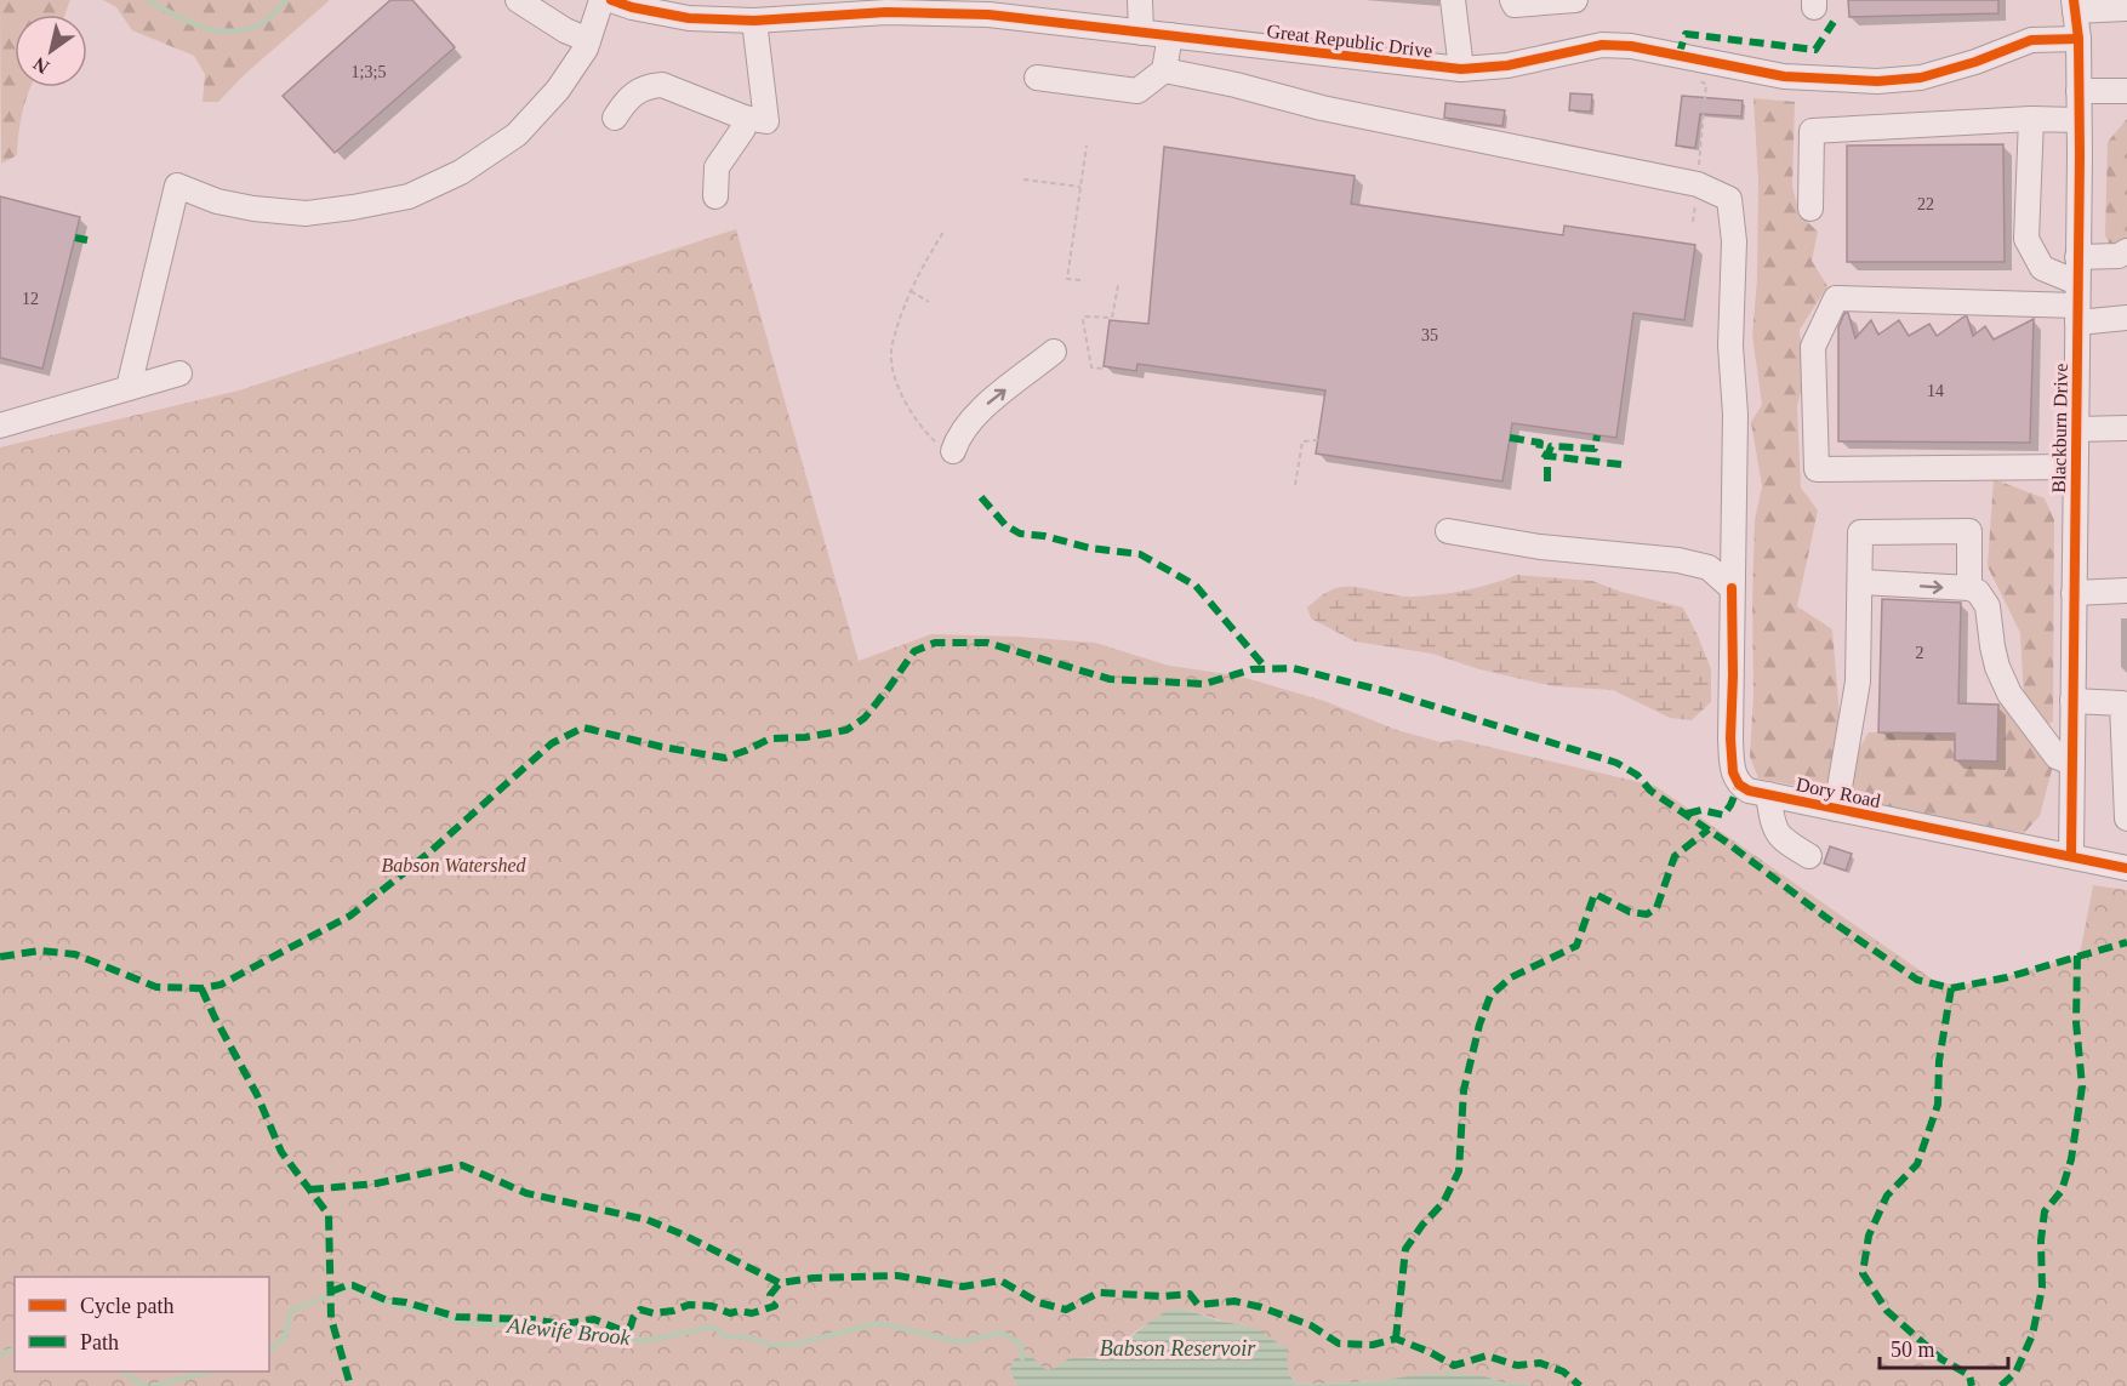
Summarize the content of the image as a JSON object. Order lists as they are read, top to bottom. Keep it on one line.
{"streets":{"street":["Great Republic Drive","Blackburn Drive","Dory Road"]},"crossings":[["Great Republic Drive","Blackburn Drive"],["Blackburn Drive","Dory Road"]],"water":["Alewife Brook","Babson Reservoir"],"parks":["Babson Watershed"],"house_numbers":["1;3;5","22","12","35","14","2"],"legend":["Cycle path","Path"],"scale_bar":"50 m","north":"bottom left"}
